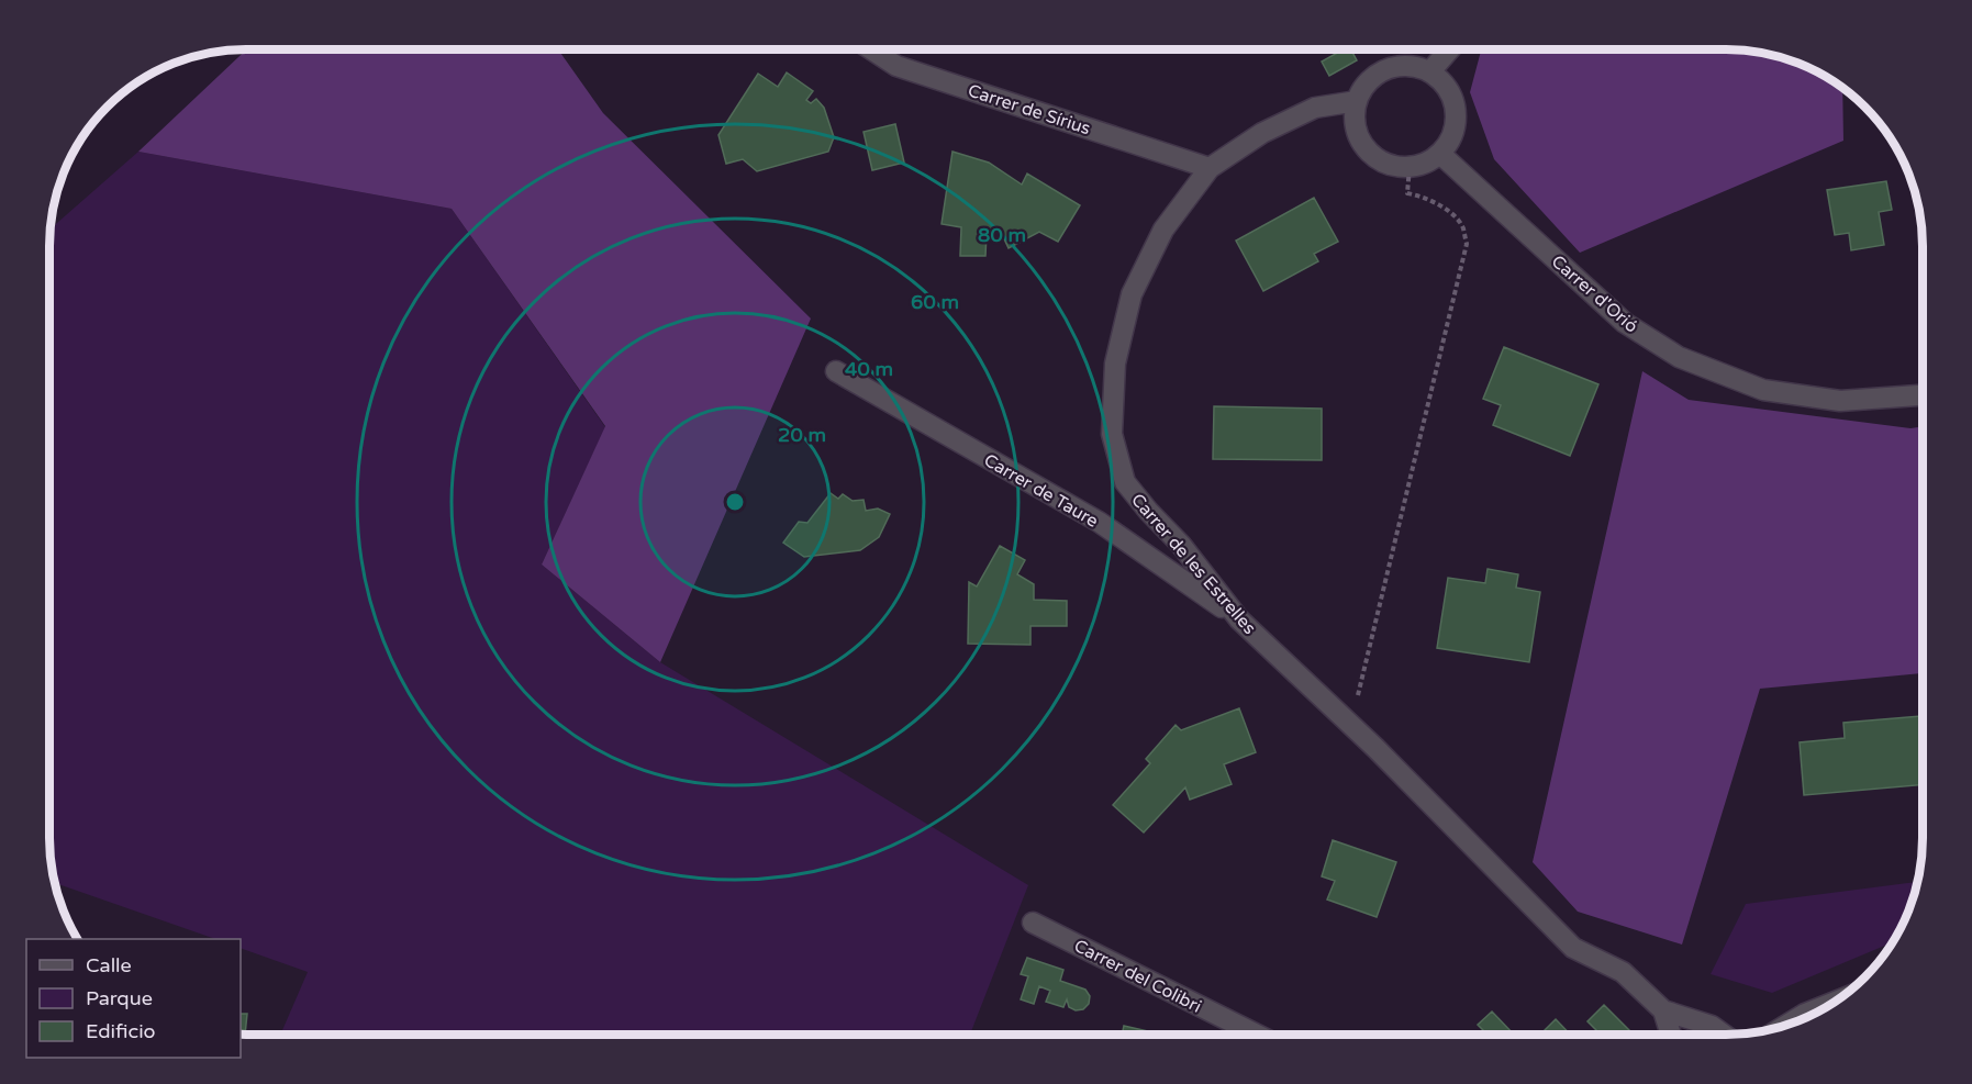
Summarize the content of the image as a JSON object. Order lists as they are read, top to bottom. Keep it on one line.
{"streets":{"street":["Carrer de Sírius","Carrer d'Orió","Carrer de Taure","Carrer de les Estrelles","Carrer del Colibri"]},"crossings":[["Carrer de Sírius","Carrer de les Estrelles"],["Carrer d'Orió","Carrer de les Estrelles"],["Carrer de Taure","Carrer de les Estrelles"]],"legend":["Calle","Parque","Edificio"],"rings":["80 m","60 m","40 m","20 m"]}
